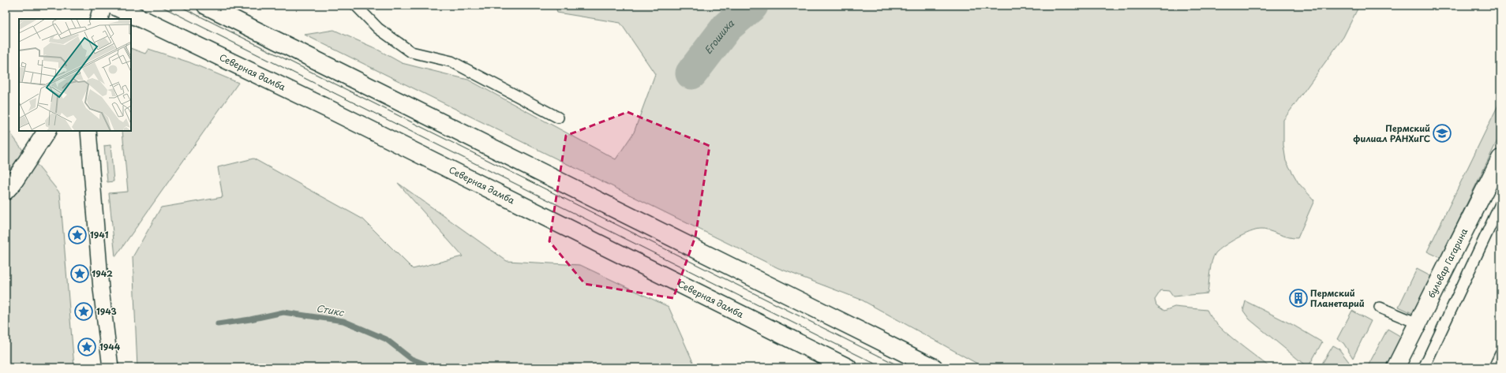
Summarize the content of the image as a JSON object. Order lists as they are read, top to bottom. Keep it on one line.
{"streets":{"main road":["Северная дамба","бульвар Гагарина"]},"water":["Егошиха","Стикс"],"places":{"school or university":["Пермский филиал РАНХиГС"],"place":["1941","1942","1943","1944"],"building":["Пермский Планетарий"]}}
